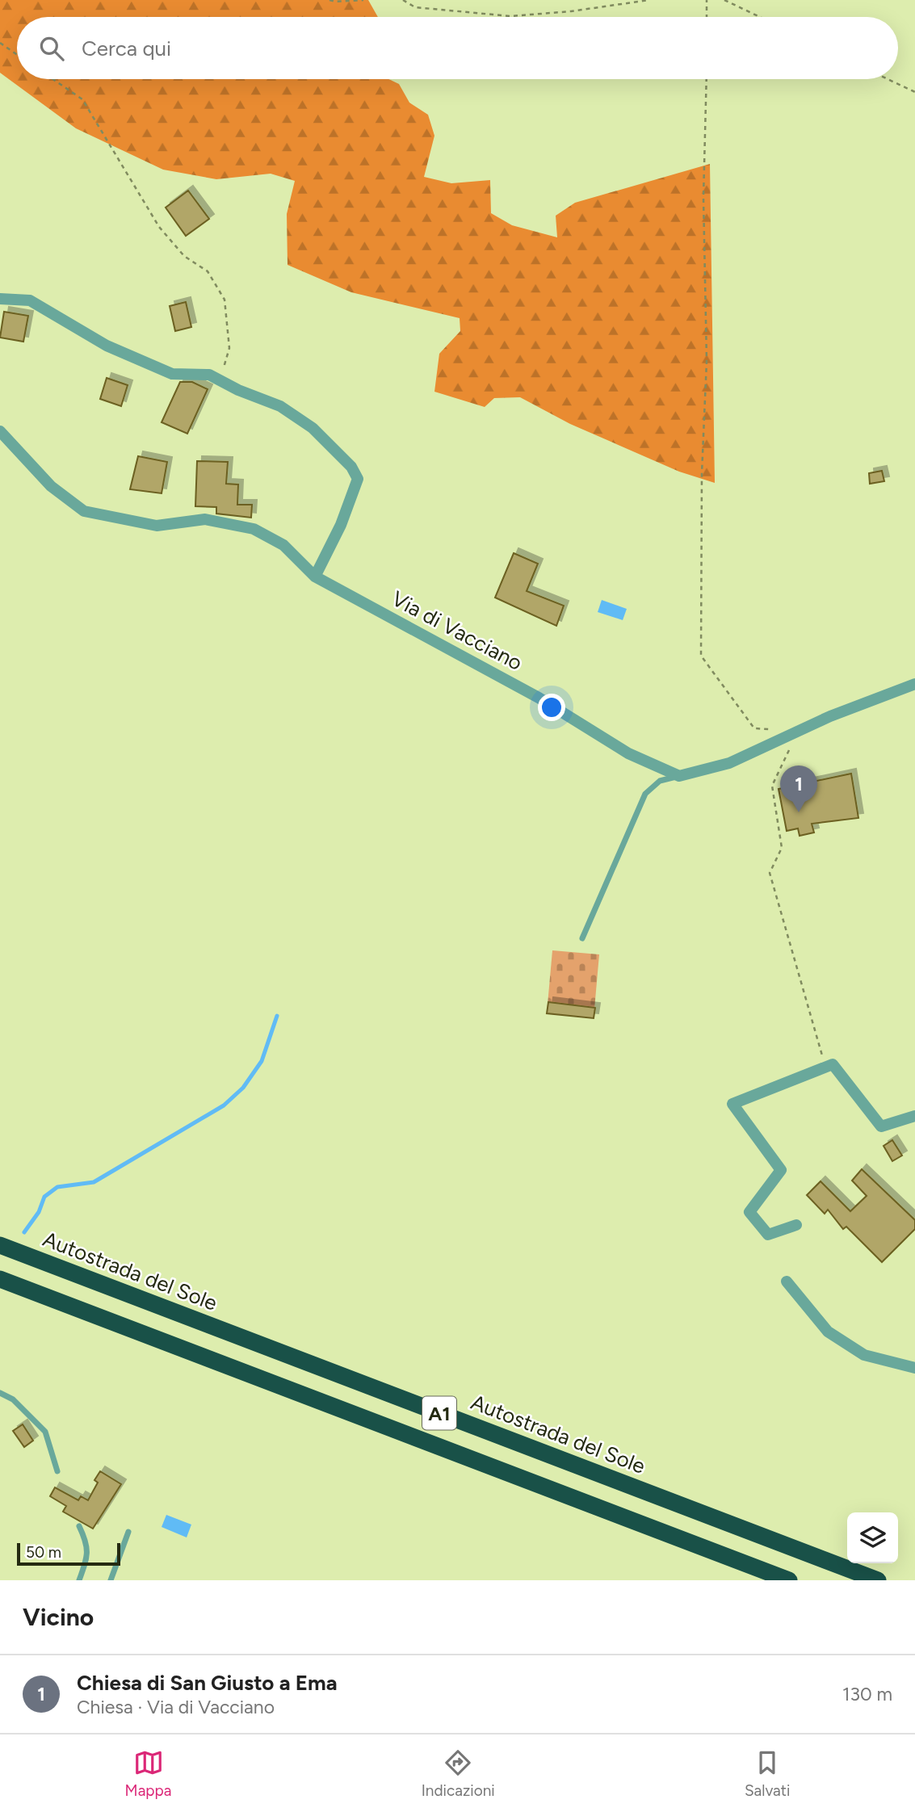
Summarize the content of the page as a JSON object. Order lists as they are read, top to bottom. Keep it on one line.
{"streets":{"highway":["Autostrada del Sole","A1"],"street":["Via di Vacciano"]},"scale_bar":"50 m","page":{"search":"Cerca qui","pins":"1","scale":"50 m","heading":"Vicino","list":[{"mark":"1","name":"Chiesa di San Giusto a Ema","note":"Chiesa · Via di Vacciano","value":"130 m"}],"nav":["Mappa","Indicazioni","Salvati"]}}
